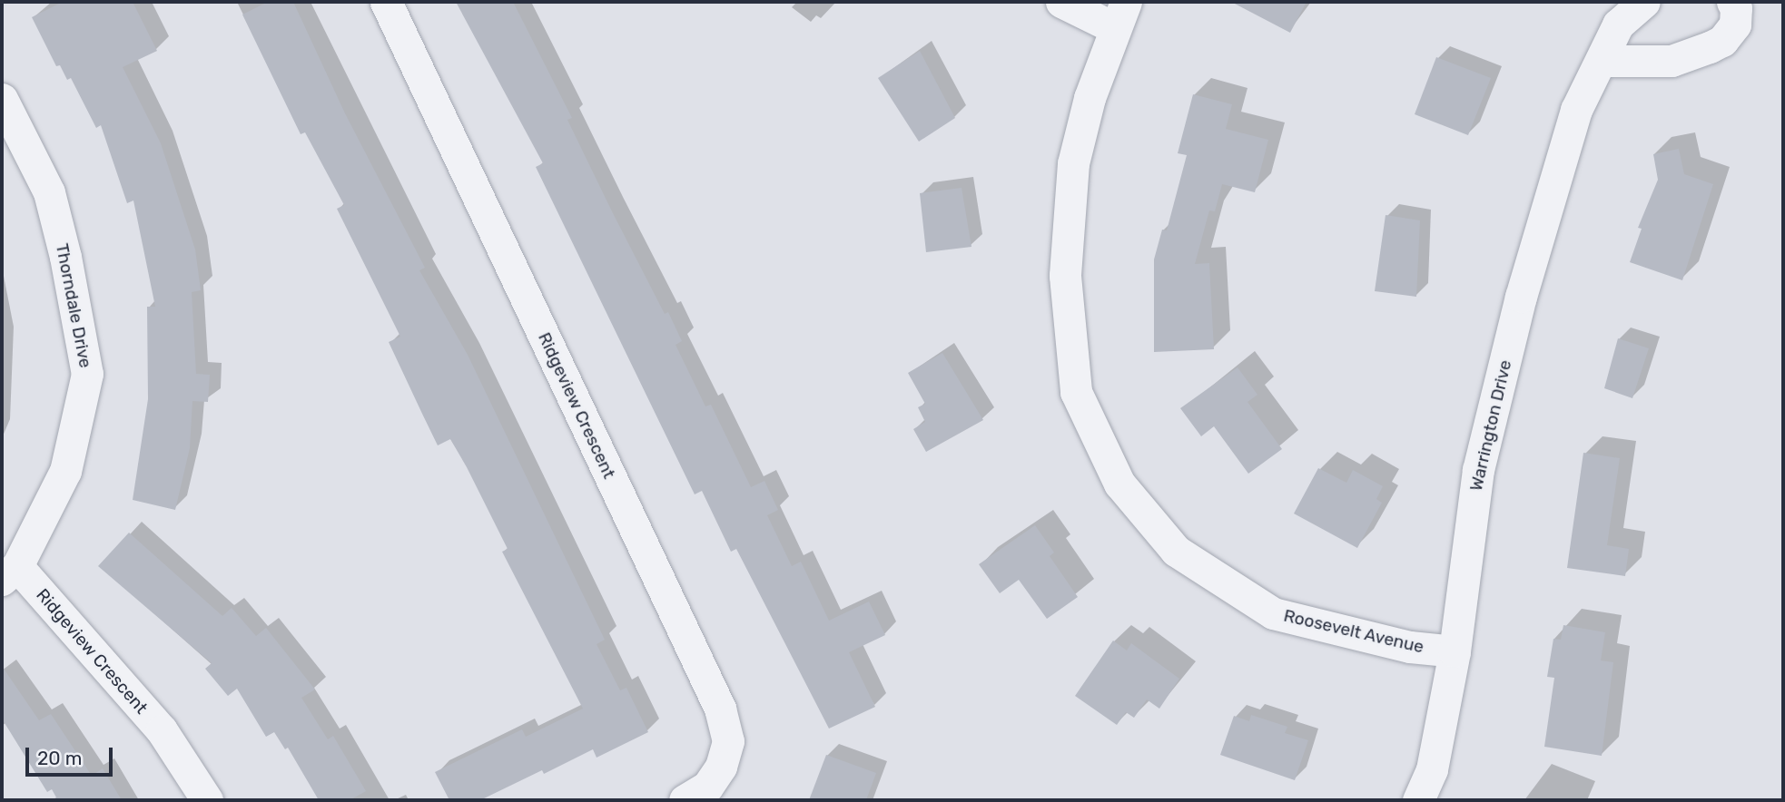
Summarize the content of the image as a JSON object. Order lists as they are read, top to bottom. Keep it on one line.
{"streets":{"street":["Thorndale Drive","Ridgeview Crescent","Warrington Drive","Roosevelt Avenue"]},"crossings":[["Thorndale Drive","Ridgeview Crescent"],["Warrington Drive","Roosevelt Avenue"]],"scale_bar":"20 m"}
